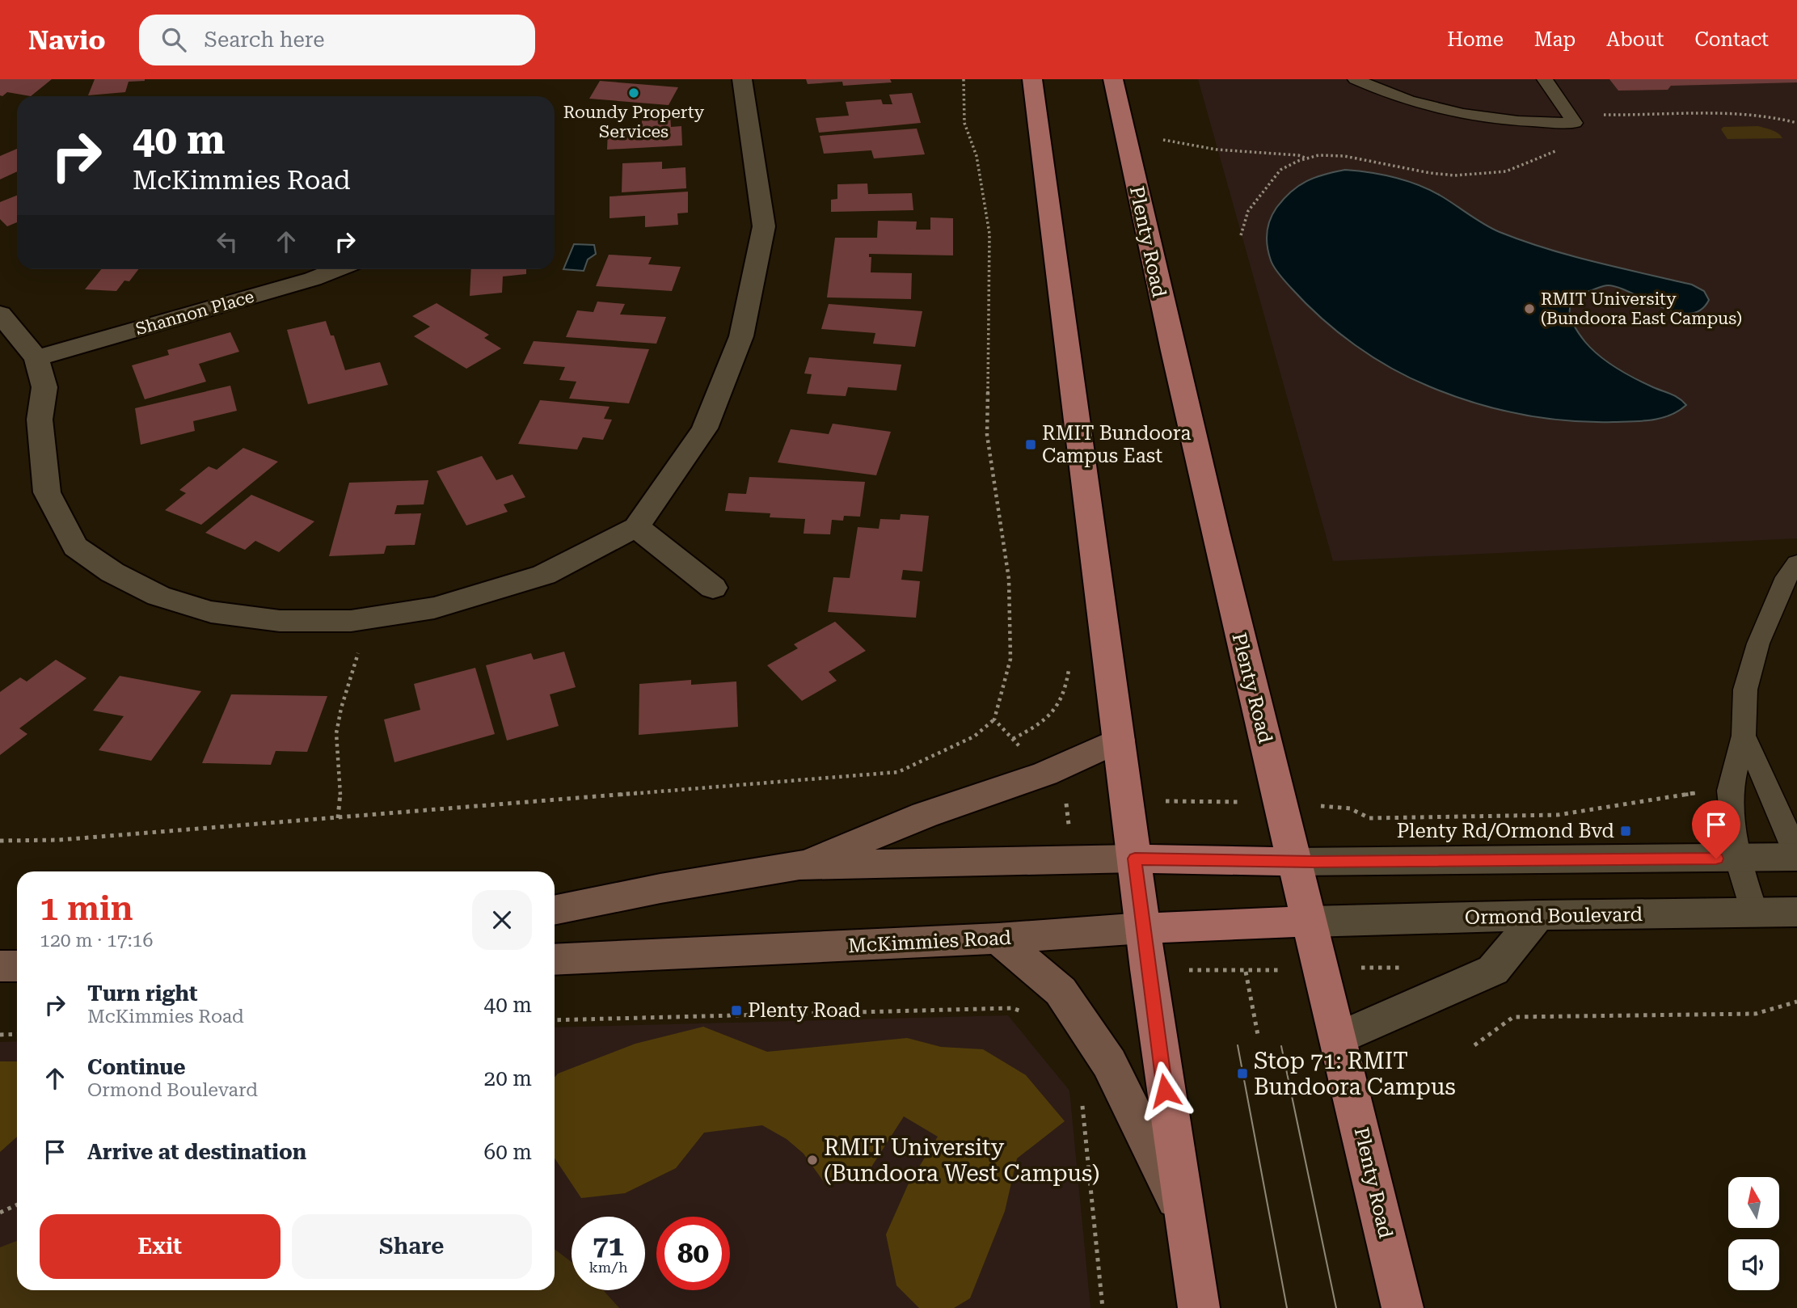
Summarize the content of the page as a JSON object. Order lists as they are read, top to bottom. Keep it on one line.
{"streets":{"highway":["Plenty Road","McKimmies Road"],"street":["Shannon Place","Ormond Boulevard"]},"crossings":[["Plenty Road","Ormond Boulevard"],["Plenty Road","McKimmies Road"],["Ormond Boulevard","McKimmies Road"]],"places":{"other":["Roundy Property Services","RMIT University (Bundoora East Campus)","RMIT University (Bundoora West Campus)"],"transit":["RMIT Bundoora Campus East","Plenty Rd/Ormond Bvd","Plenty Road","Stop 71: RMIT Bundoora Campus"]},"north":"top","page":{"header":"Navio","search":"Search here","nav":["Home","Map","About","Contact"],"turn":["40 m","McKimmies Road"],"heading":["1 min","120 m · 17:16"],"list":[{"name":"Turn right","note":"McKimmies Road","value":"40 m"},{"name":"Continue","note":"Ormond Boulevard","value":"20 m"},{"name":"Arrive at destination","value":"60 m"}],"buttons":["Exit","Share"],"speed":"71 km/h","limit":"80"}}
